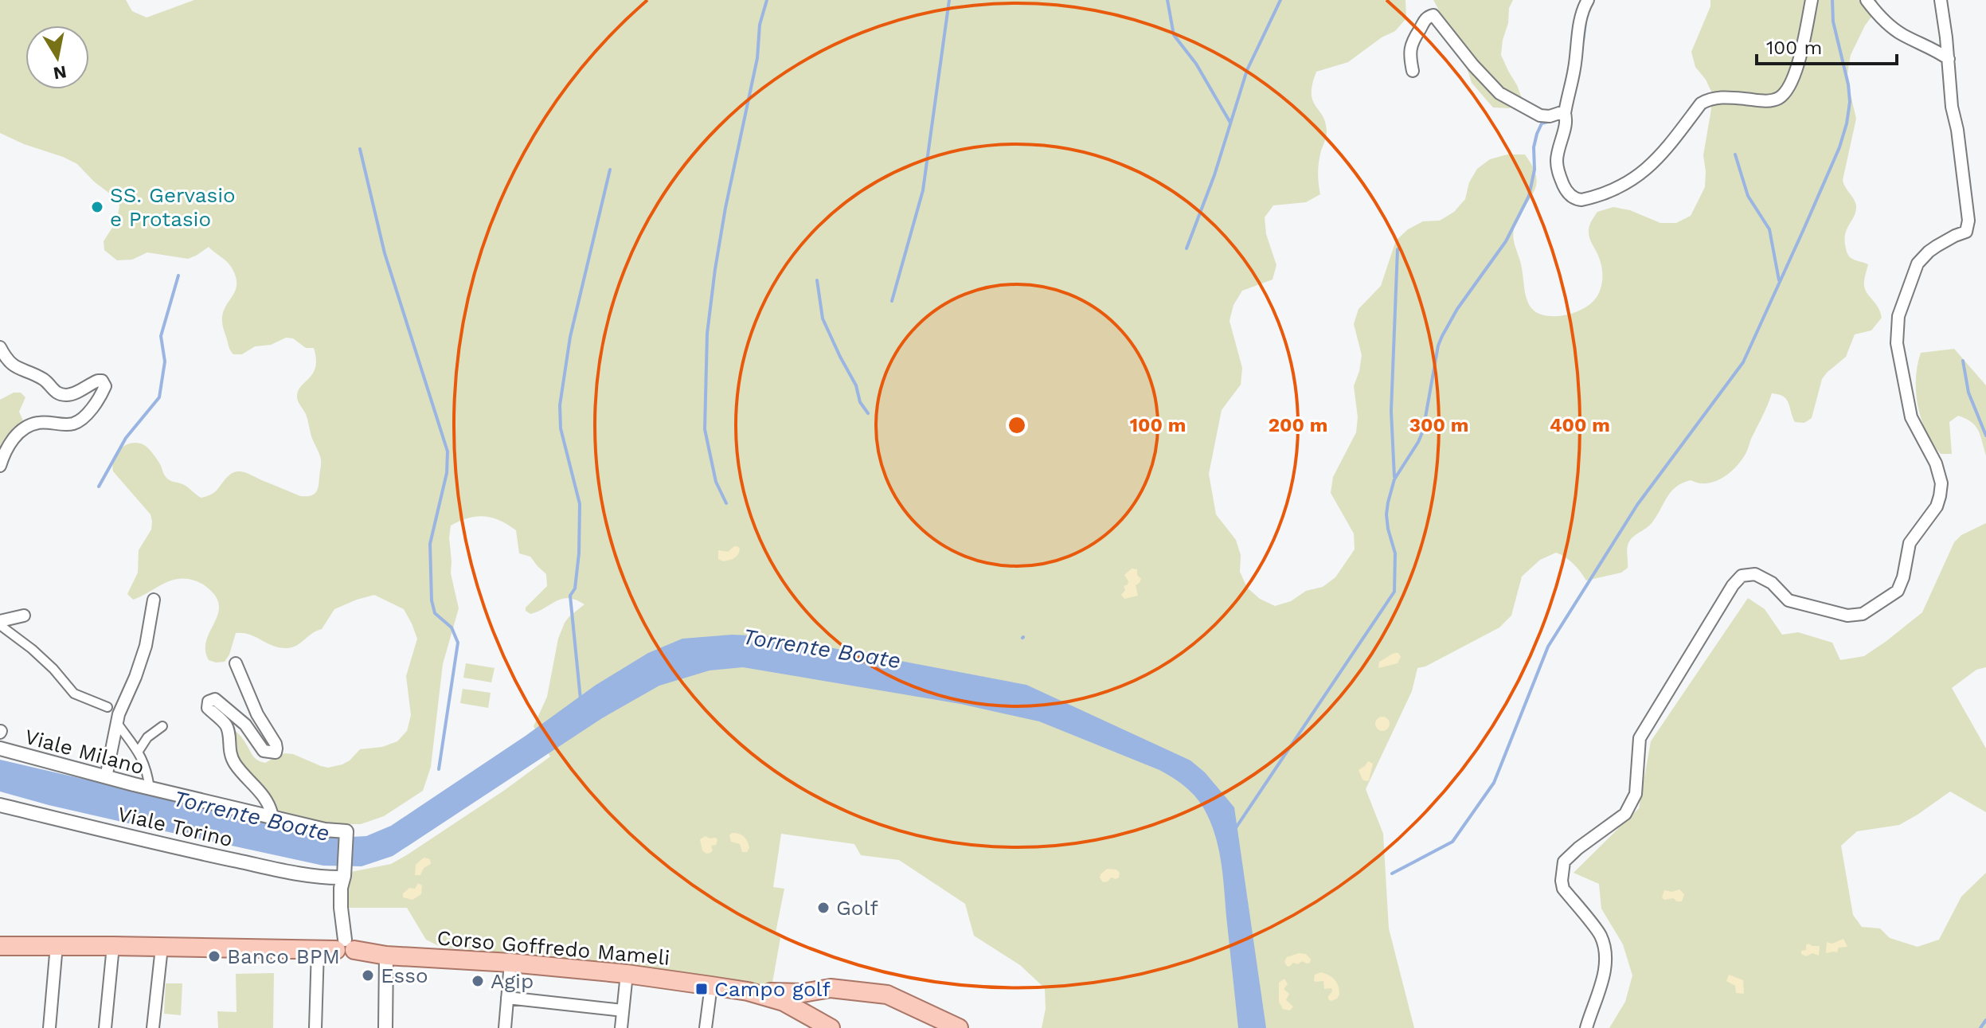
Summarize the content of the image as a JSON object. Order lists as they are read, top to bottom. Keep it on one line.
{"streets":{"main road":["Corso Goffredo Mameli"],"street":["Viale Milano","Viale Torino"]},"crossings":[["Viale Milano","Viale Torino"]],"water":["Torrente Boate"],"places":{"other":["SS. Gervasio e Protasio","Golf","Banco BPM","Esso","Agip"],"transit":["Campo golf"]},"scale_bar":"100 m","north":"bottom","rings":["100 m","200 m","300 m","400 m"]}
